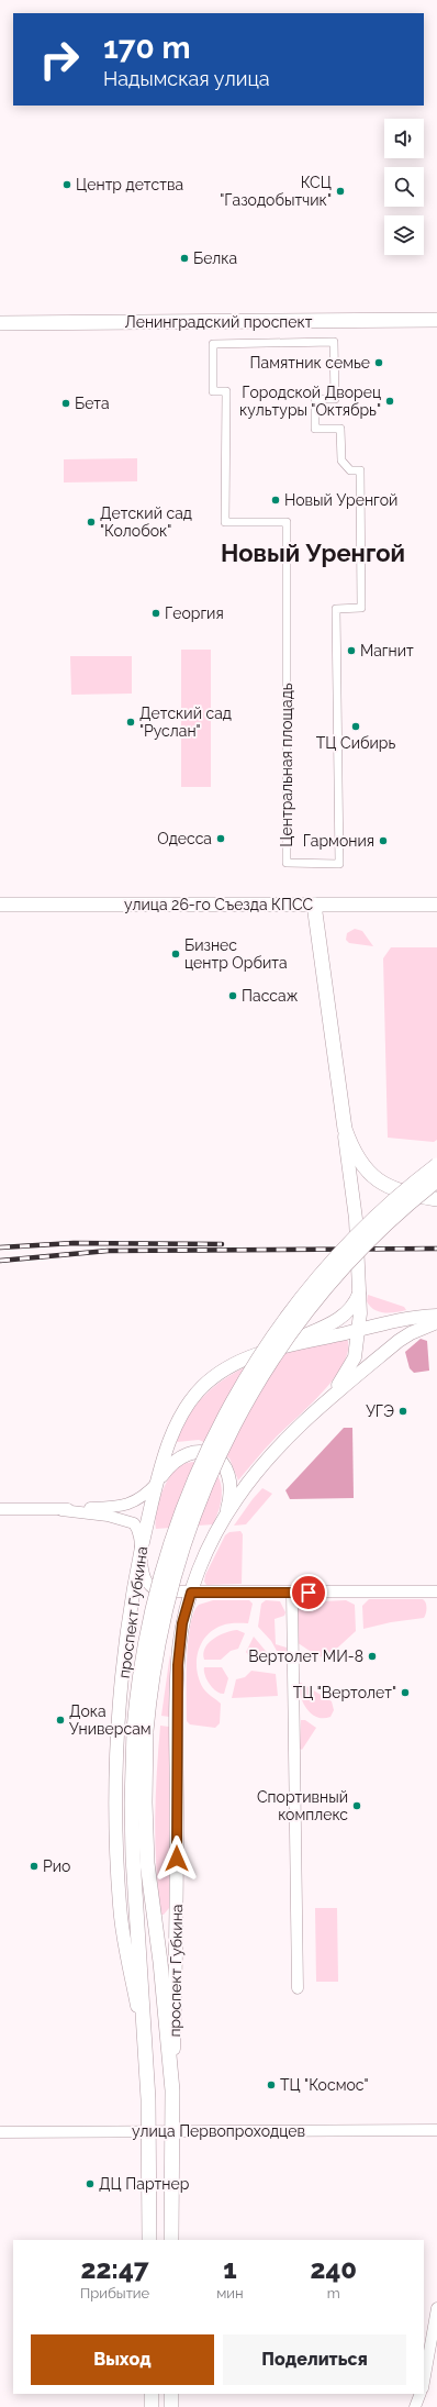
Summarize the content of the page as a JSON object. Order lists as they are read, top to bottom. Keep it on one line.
{"streets":{"main road":["Ленинградский проспект","улица 26-го Съезда КПСС","проспект Губкина"],"street":["Центральная площадь","улица Первопроходцев"]},"crossings":[["проспект Губкина","улица Первопроходцев"]],"districts":["Новый Уренгой"],"places":["Центр детства","КСЦ \"Газодобытчик\"","Белка","Памятник семье","Городской Дворец культуры \"Октябрь\"","Бета","Новый Уренгой","Детский сад \"Колобок\"","Георгия","Магнит","Детский сад \"Руслан\"","ТЦ Сибирь","Одесса","Гармония","Бизнес центр Орбита","Пассаж","УГЭ","Вертолет МИ-8","ТЦ \"Вертолет\"","Дока Универсам","Спортивный комплекс","Рио","ТЦ \"Космос\"","ДЦ Партнер"],"page":{"turn":["170 m","Надымская улица"],"eta":["22:47","Прибытие","1","мин","240","m"],"buttons":["Выход","Поделиться"]}}
